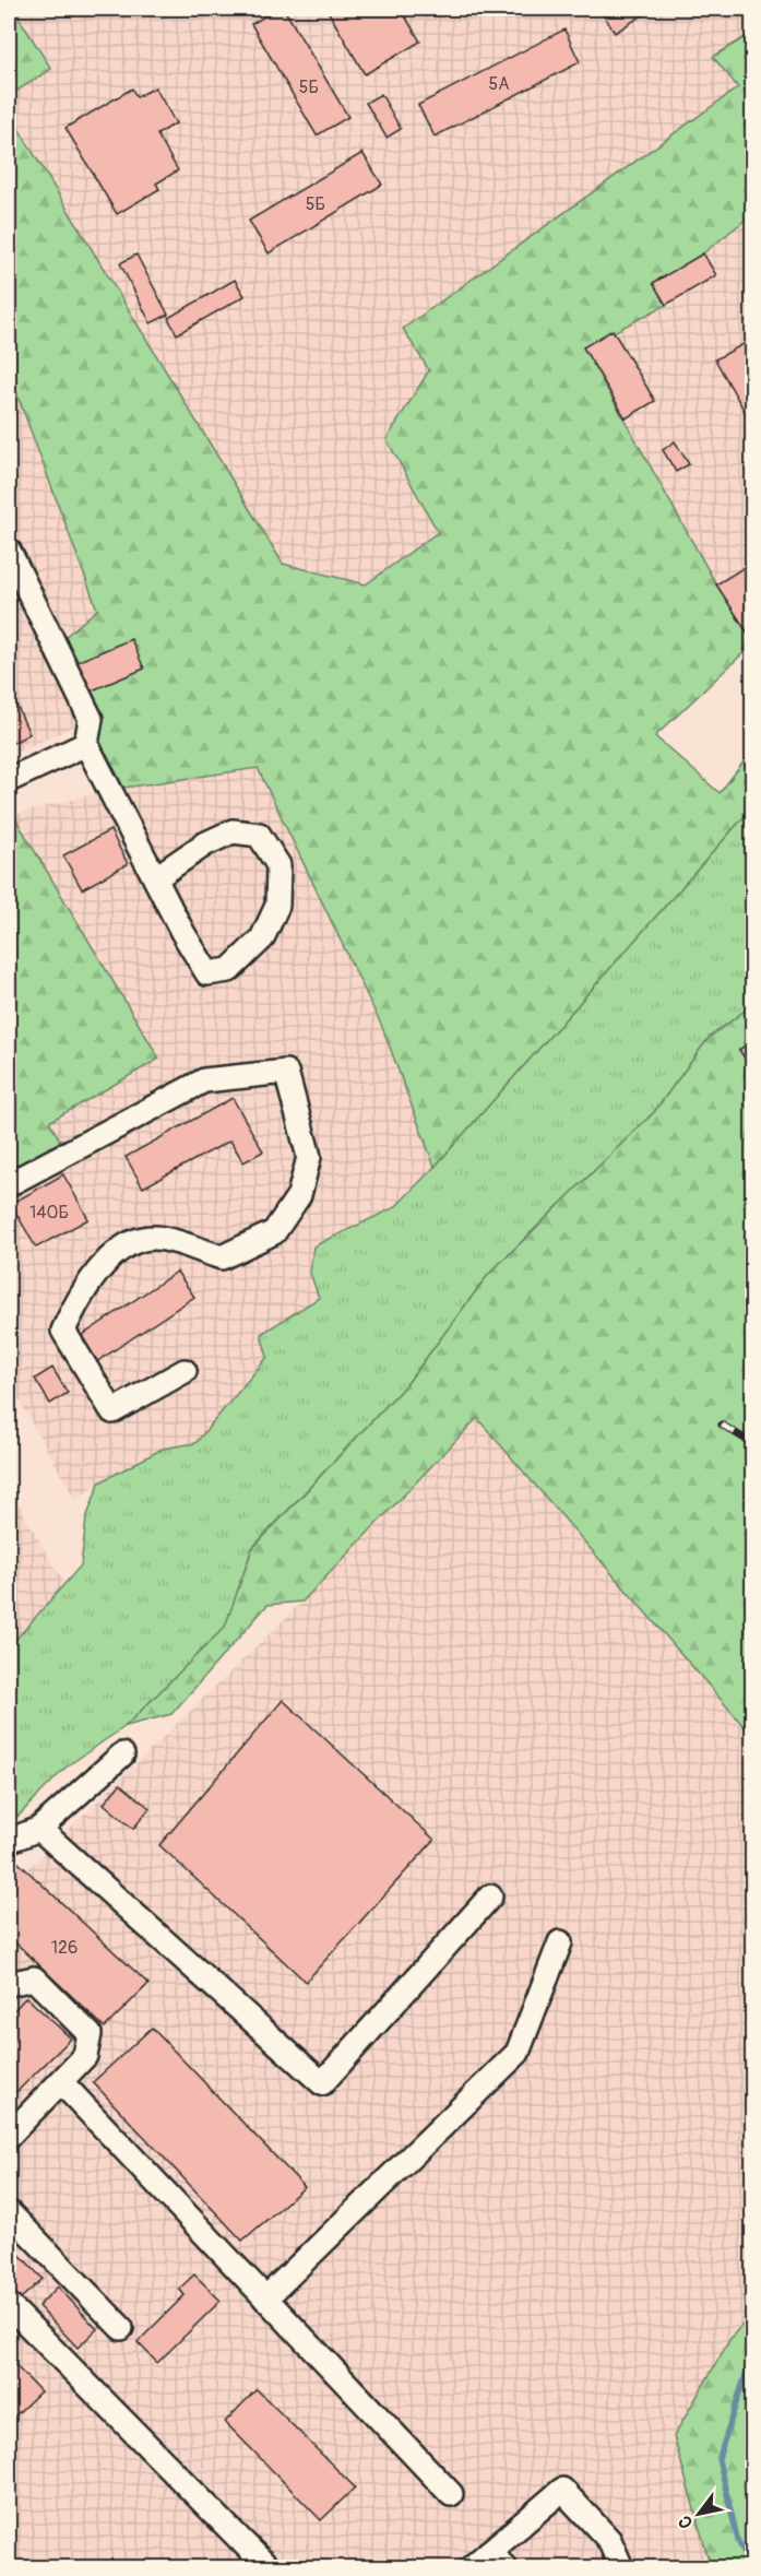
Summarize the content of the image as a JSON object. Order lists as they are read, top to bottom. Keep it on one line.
{"house_numbers":["5А","5Б","5Б","140Б","126"],"north":"bottom left"}
